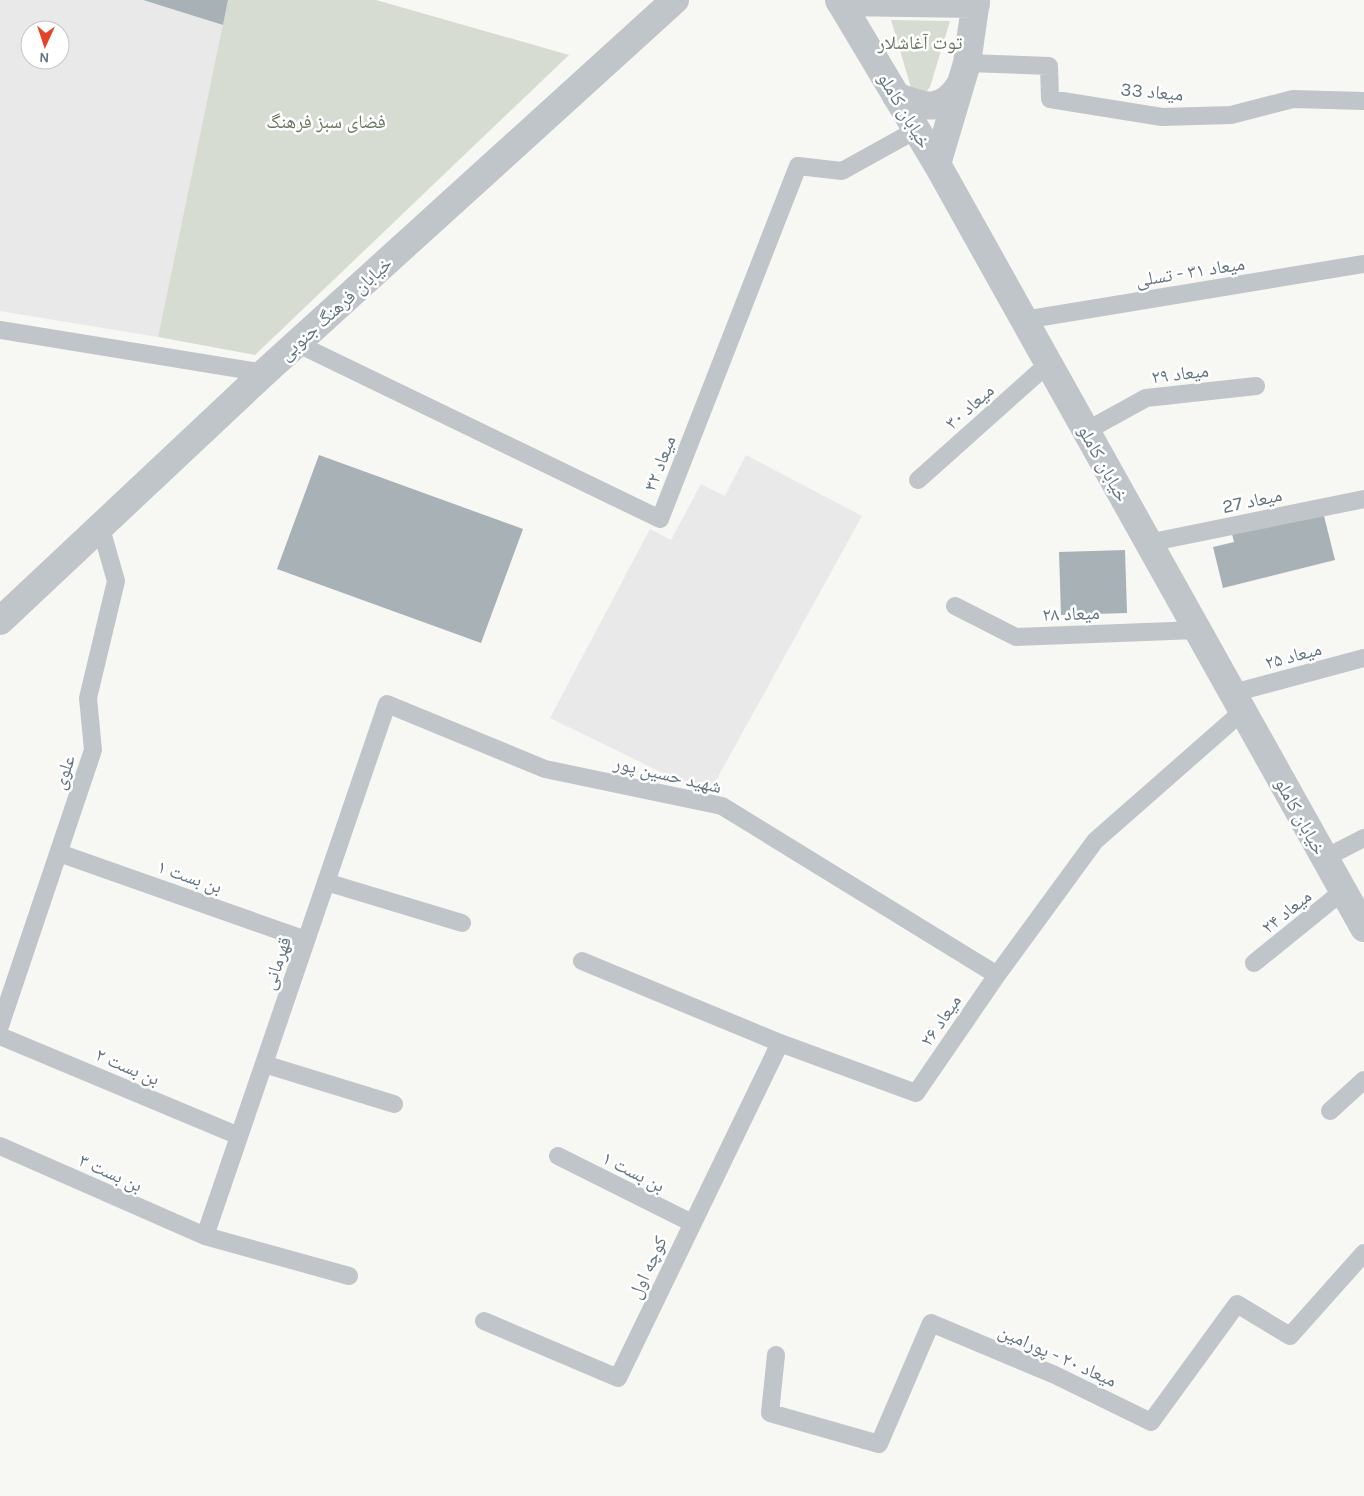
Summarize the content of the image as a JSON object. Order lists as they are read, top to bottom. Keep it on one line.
{"streets":{"street":["خیابان کاملو","خیابان فرهنگ جنوبی"],"lane":["میعاد 33","میعاد ۳۱ - تسلی","میعاد ۲۹","میعاد ۳۰","میعاد ۳۲","میعاد 27","میعاد ۲۸","میعاد ۲۵","علوی","شهید حسین پور","بن بست ۱","میعاد ۲۴","قهرمانی","میعاد ۲۶","بن بست ۲","بن بست ۳","کوچه اول","میعاد ۲۰ - پورامین"]},"crossings":[["خیابان کاملو","میعاد ۳۱ - تسلی"],["خیابان کاملو","میعاد ۲۹"],["خیابان کاملو","میعاد ۳۰"],["خیابان کاملو","میعاد ۳۲"],["خیابان کاملو","میعاد 27"],["خیابان کاملو","میعاد ۲۸"],["خیابان کاملو","میعاد ۲۵"],["خیابان کاملو","میعاد ۲۴"],["خیابان کاملو","میعاد ۲۶"],["خیابان فرهنگ جنوبی","میعاد ۳۲"],["خیابان فرهنگ جنوبی","علوی"],["میعاد ۲۵","میعاد ۲۶"],["علوی","بن بست ۱"],["شهید حسین پور","قهرمانی"],["شهید حسین پور","میعاد ۲۶"],["بن بست ۱","قهرمانی"],["بن بست ۱","کوچه اول"],["قهرمانی","بن بست ۲"],["قهرمانی","بن بست ۳"],["میعاد ۲۶","کوچه اول"]],"parks":["توت آغاشلار","فضای سبز فرهنگ"],"north":"bottom"}
